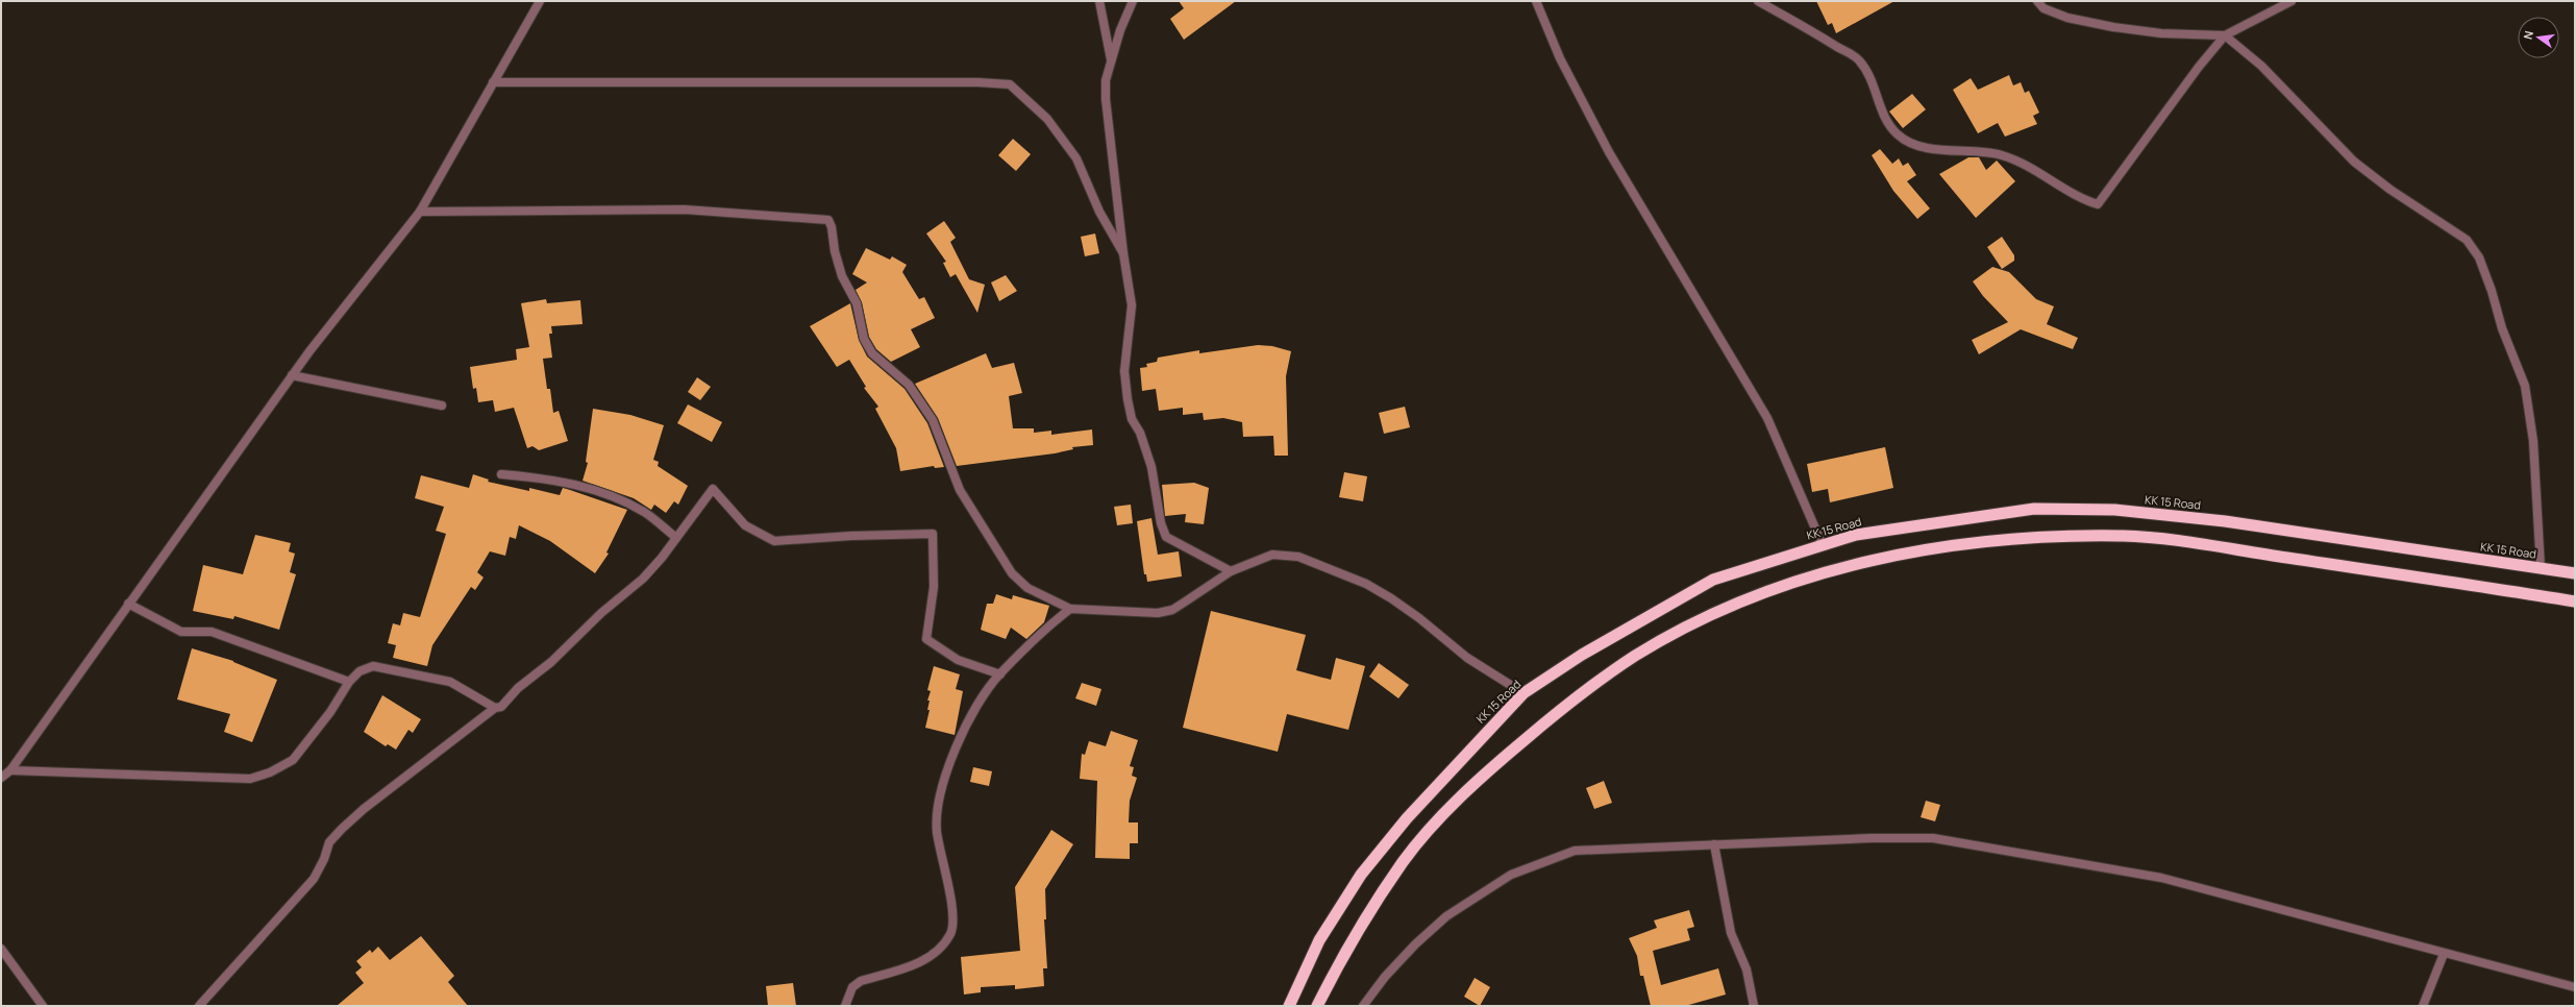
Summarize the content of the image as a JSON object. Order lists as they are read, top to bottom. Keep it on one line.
{"streets":{"highway":["KK 15 Road"]},"north":"left"}
